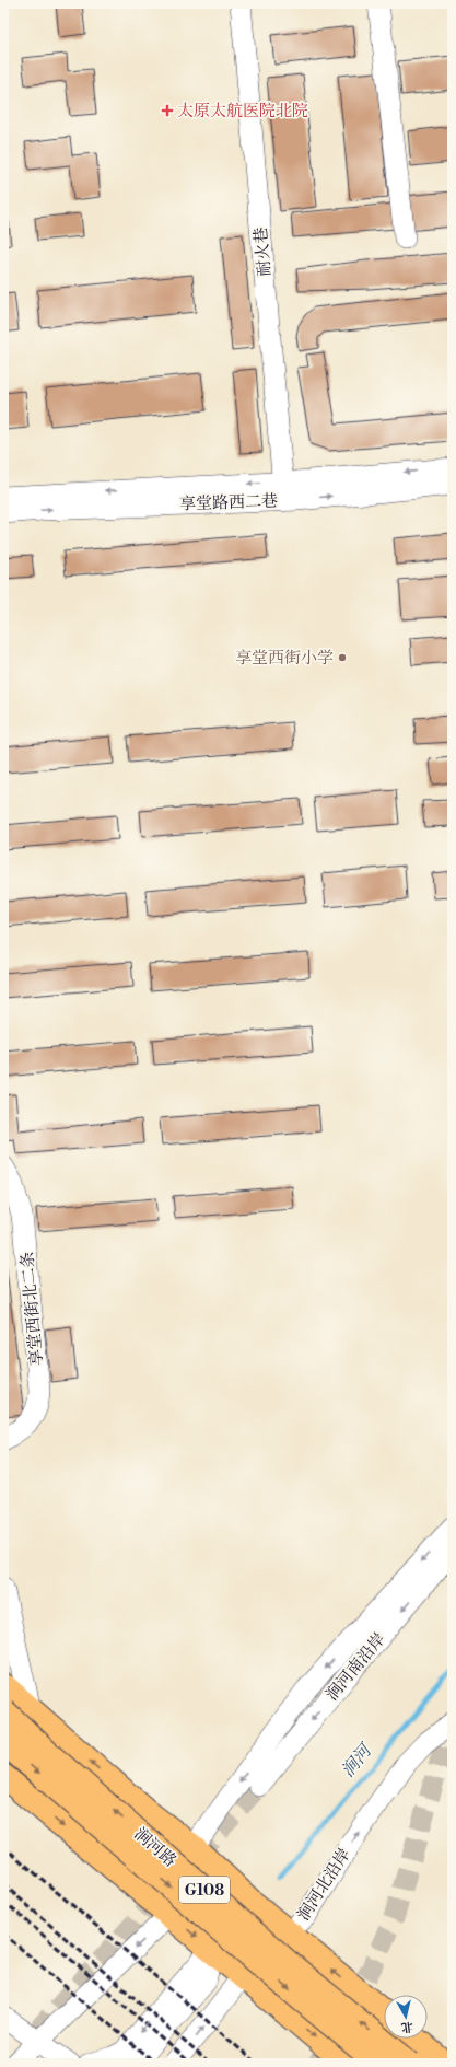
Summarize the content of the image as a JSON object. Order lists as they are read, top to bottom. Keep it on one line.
{"streets":{"main road":["涧河路","G108"],"street":["耐火巷","享堂路西二巷","享堂西街北二条","涧河南沿岸","涧河北沿岸"]},"crossings":[["耐火巷","享堂路西二巷"],["涧河路","涧河北沿岸"]],"water":["涧河"],"places":{"health":["太原太航医院北院"],"other":["享堂西街小学"]},"north":"bottom"}
